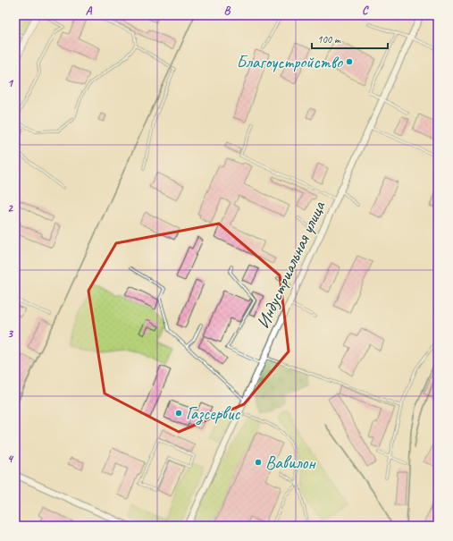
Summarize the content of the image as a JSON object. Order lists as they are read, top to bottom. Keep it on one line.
{"streets":{"main road":["Индустриальная улица"]},"places":["Благоустройство","Газсервис","Вавилон"],"scale_bar":"100 m","grid":{"columns":["A","B","C"],"rows":["1","2","3","4"]}}
